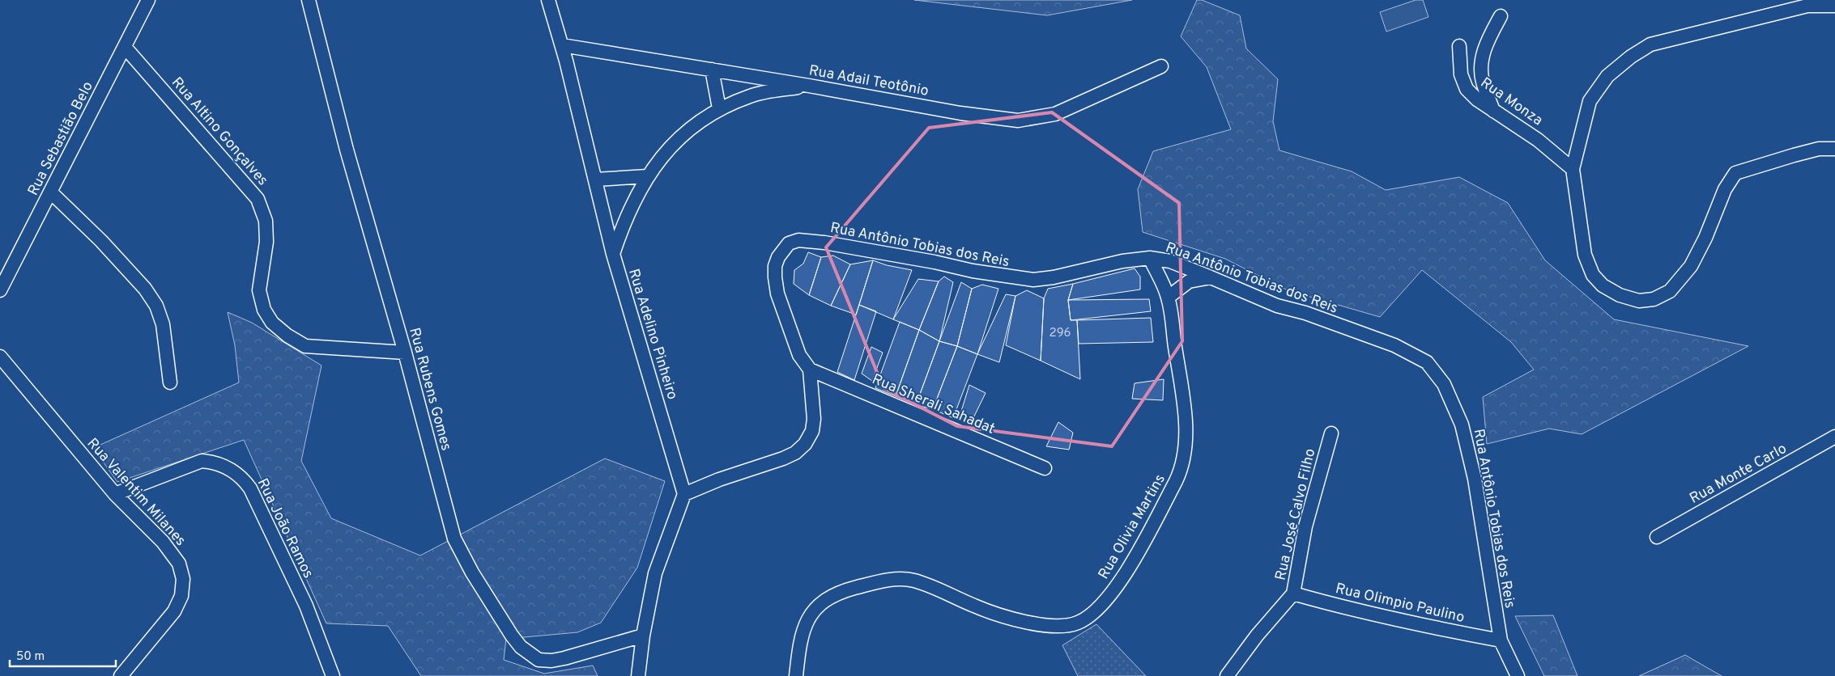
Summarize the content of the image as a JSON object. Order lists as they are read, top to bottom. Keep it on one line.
{"streets":{"street":["Rua Adail Teotônio","Rua Monza","Rua Altino Gonçalves","Rua Sebastião Belo","Rua Antônio Tobias dos Reis","Rua Adelino Pinheiro","Rua Rubens Gomes","Rua Sherali Sahadat","Rua Monte Carlo","Rua Valentim Milanes","Rua José Calvo Filho","Rua Olivia Martins","Rua João Ramos","Rua Olimpio Paulino"]},"crossings":[["Rua Adail Teotônio","Rua Adelino Pinheiro"],["Rua Altino Gonçalves","Rua Sebastião Belo"],["Rua Altino Gonçalves","Rua Rubens Gomes"],["Rua Antônio Tobias dos Reis","Rua Adelino Pinheiro"],["Rua Antônio Tobias dos Reis","Rua Sherali Sahadat"],["Rua Antônio Tobias dos Reis","Rua Olivia Martins"],["Rua Antônio Tobias dos Reis","Rua Olimpio Paulino"],["Rua Valentim Milanes","Rua João Ramos"],["Rua José Calvo Filho","Rua Olimpio Paulino"]],"house_numbers":["296"],"scale_bar":"50 m"}
